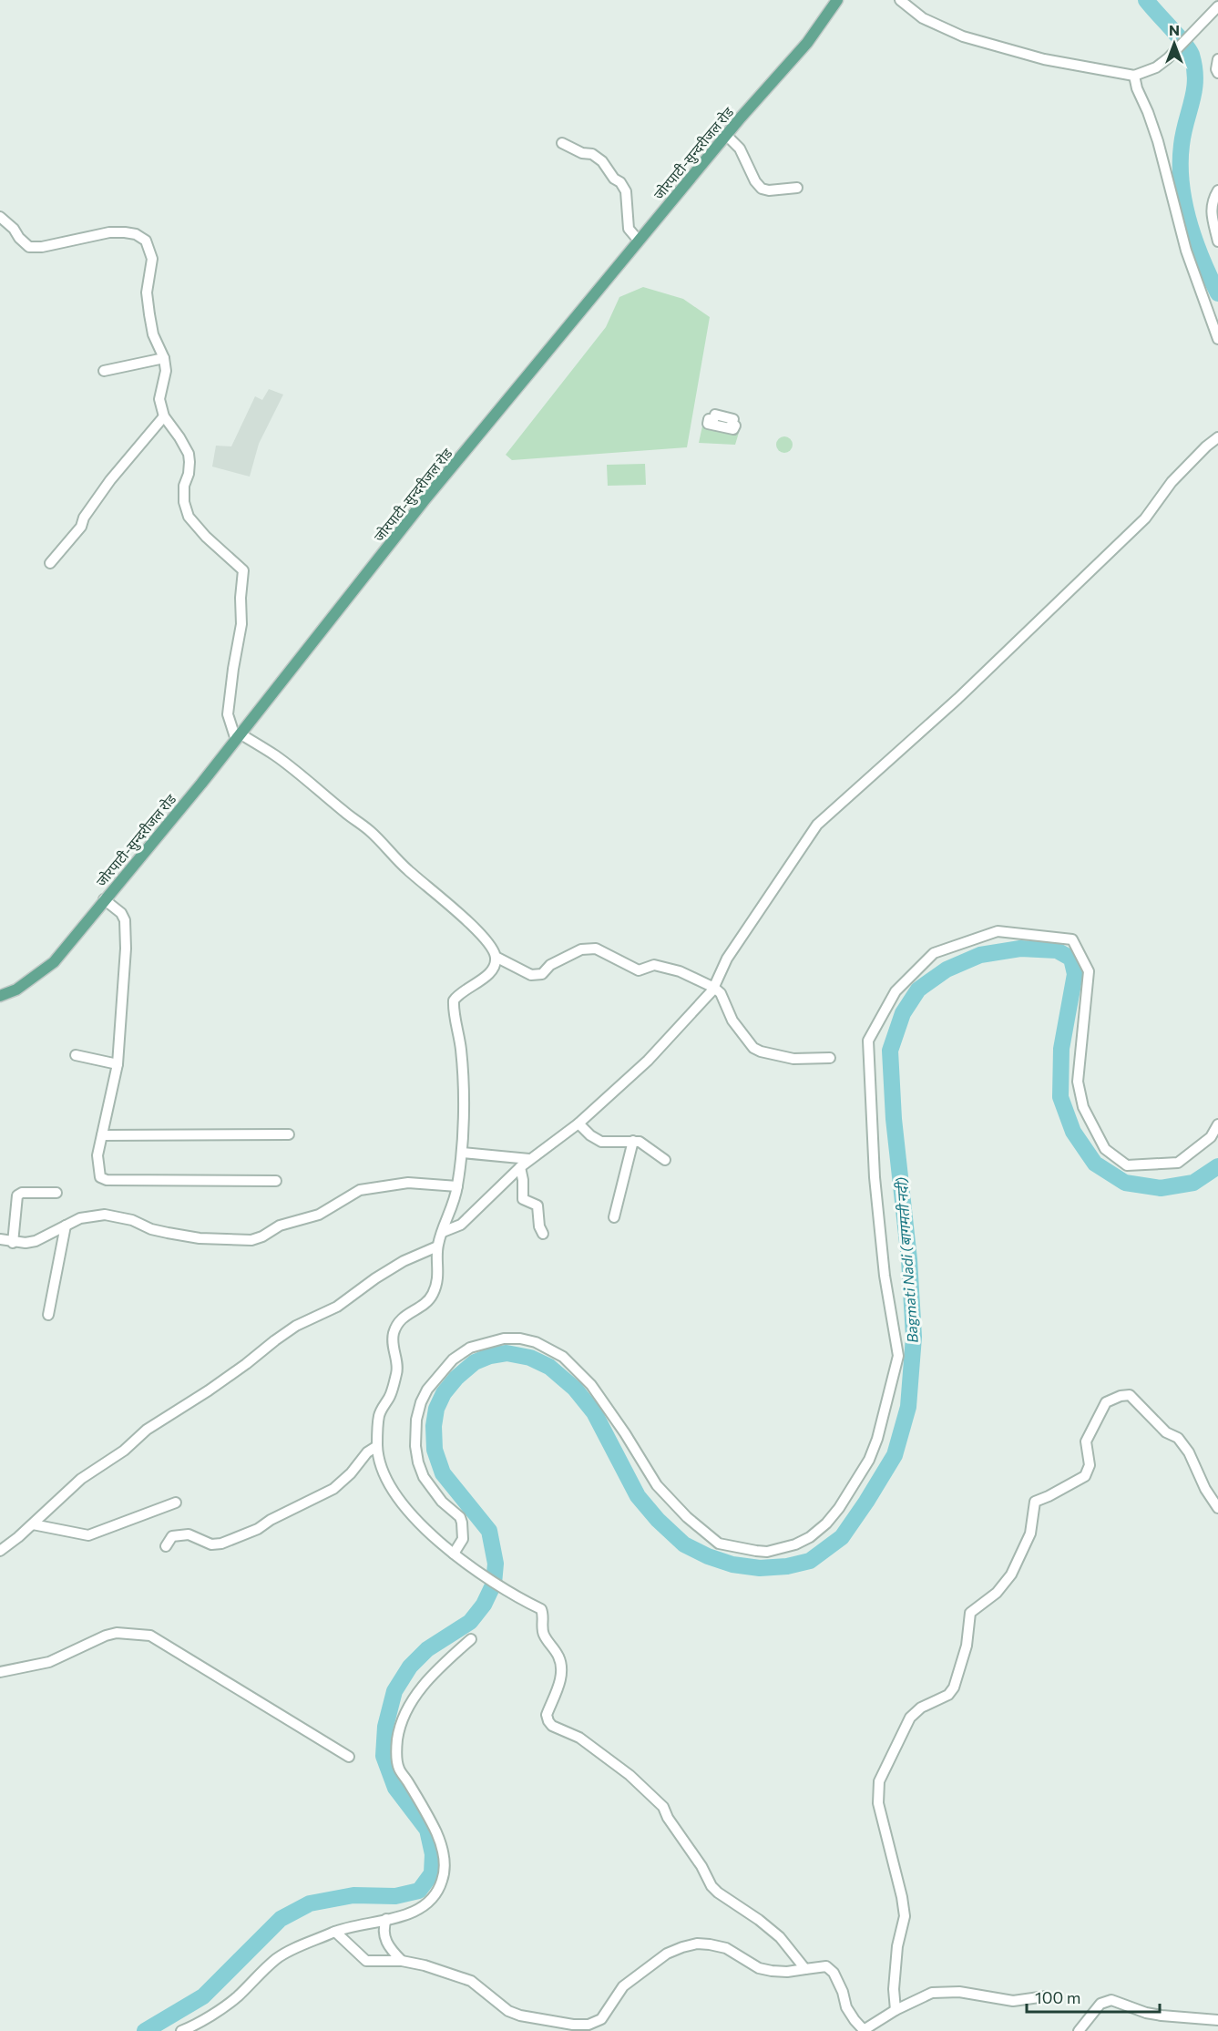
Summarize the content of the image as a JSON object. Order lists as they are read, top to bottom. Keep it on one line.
{"streets":{"main road":["जोरपाटी-सुन्दरीजल रोड"]},"water":["Bagmati Nadi (बागमती नदी)"],"scale_bar":"100 m","north":"top"}
